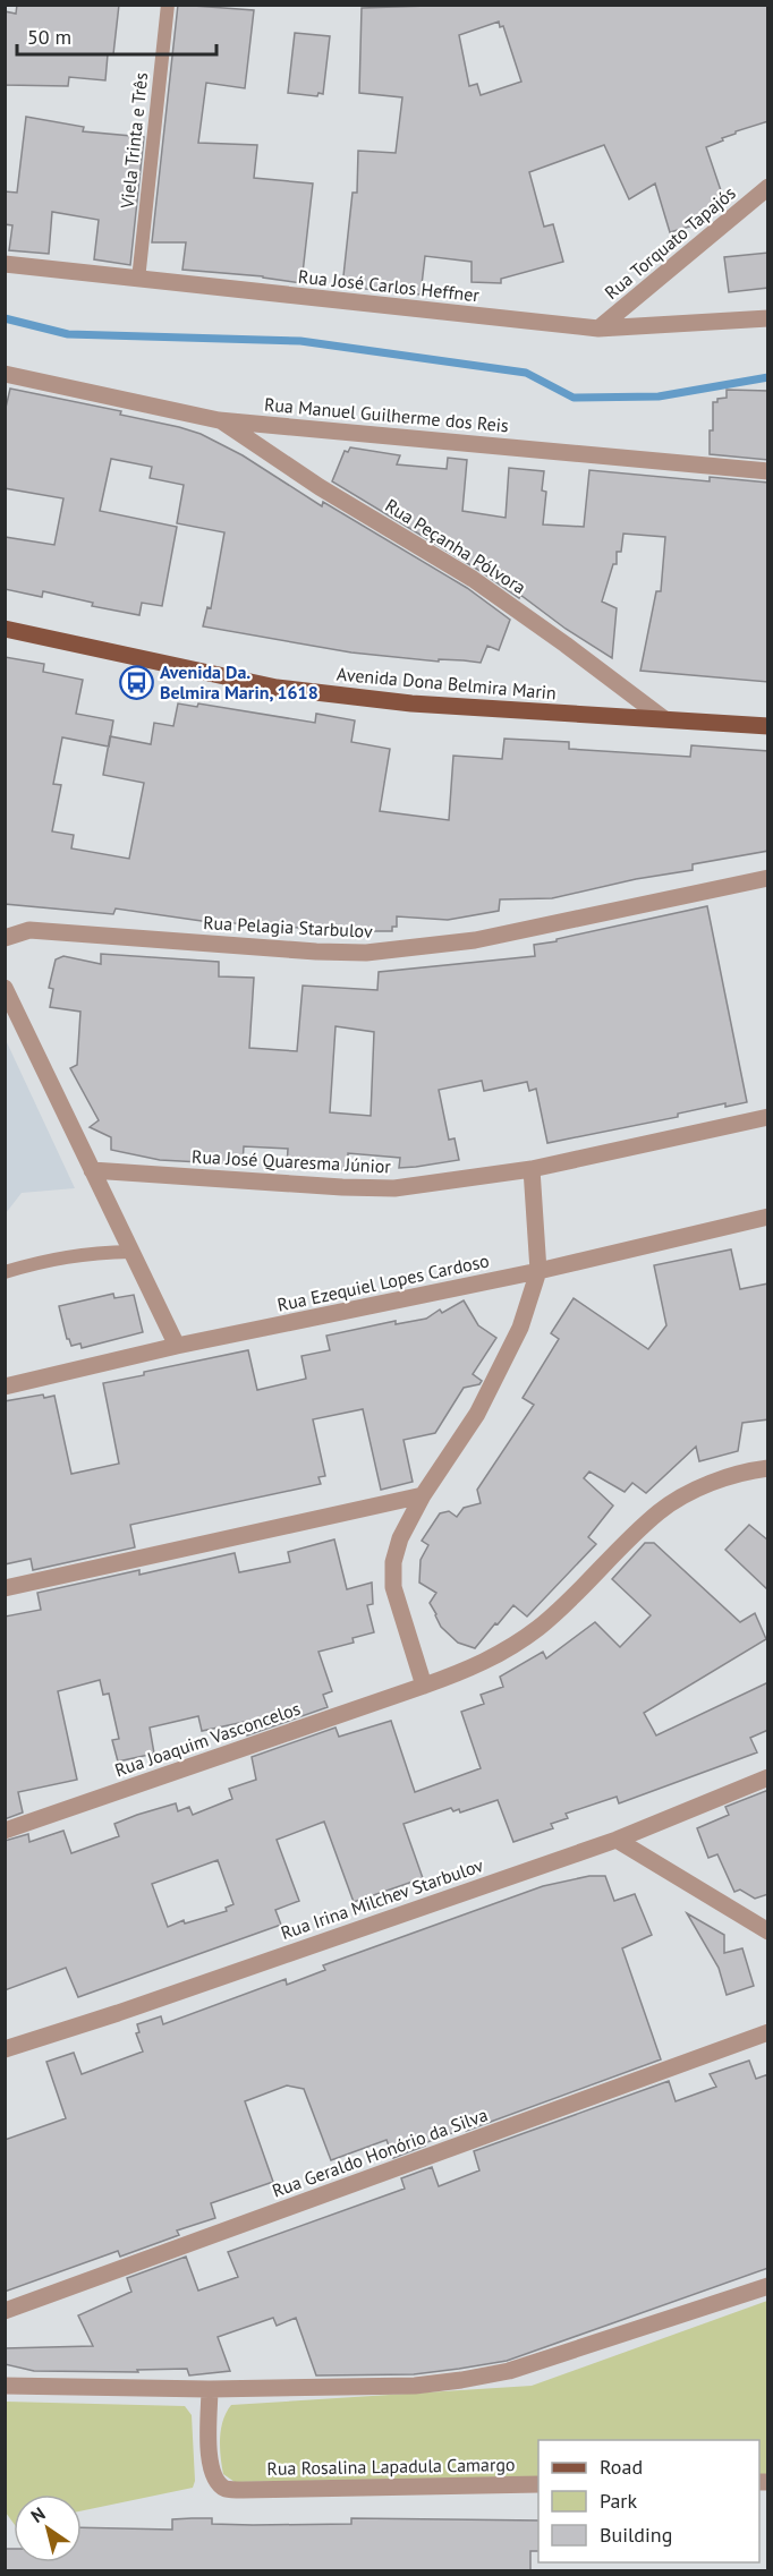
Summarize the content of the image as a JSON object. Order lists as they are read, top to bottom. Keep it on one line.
{"streets":{"main road":["Avenida Dona Belmira Marin"],"street":["Rua Torquato Tapajós","Rua José Carlos Heffner","Rua Manuel Guilherme dos Reis","Rua Peçanha Pólvora","Rua Pelagia Starbulov","Rua José Quaresma Júnior","Rua Ezequiel Lopes Cardoso","Rua Joaquim Vasconcelos","Rua Irina Milchev Starbulov","Rua Geraldo Honório da Silva","Rua Rosalina Lapadula Camargo"],"lane":["Viela Trinta e Três"]},"crossings":[["Viela Trinta e Três","Rua José Carlos Heffner"],["Rua Torquato Tapajós","Rua José Carlos Heffner"],["Rua Manuel Guilherme dos Reis","Rua Peçanha Pólvora"],["Rua Peçanha Pólvora","Avenida Dona Belmira Marin"]],"places":{"bus stop":["Avenida Da. Belmira Marin, 1618"]},"legend":["Road","Park","Building"],"scale_bar":"50 m","north":"top left"}
